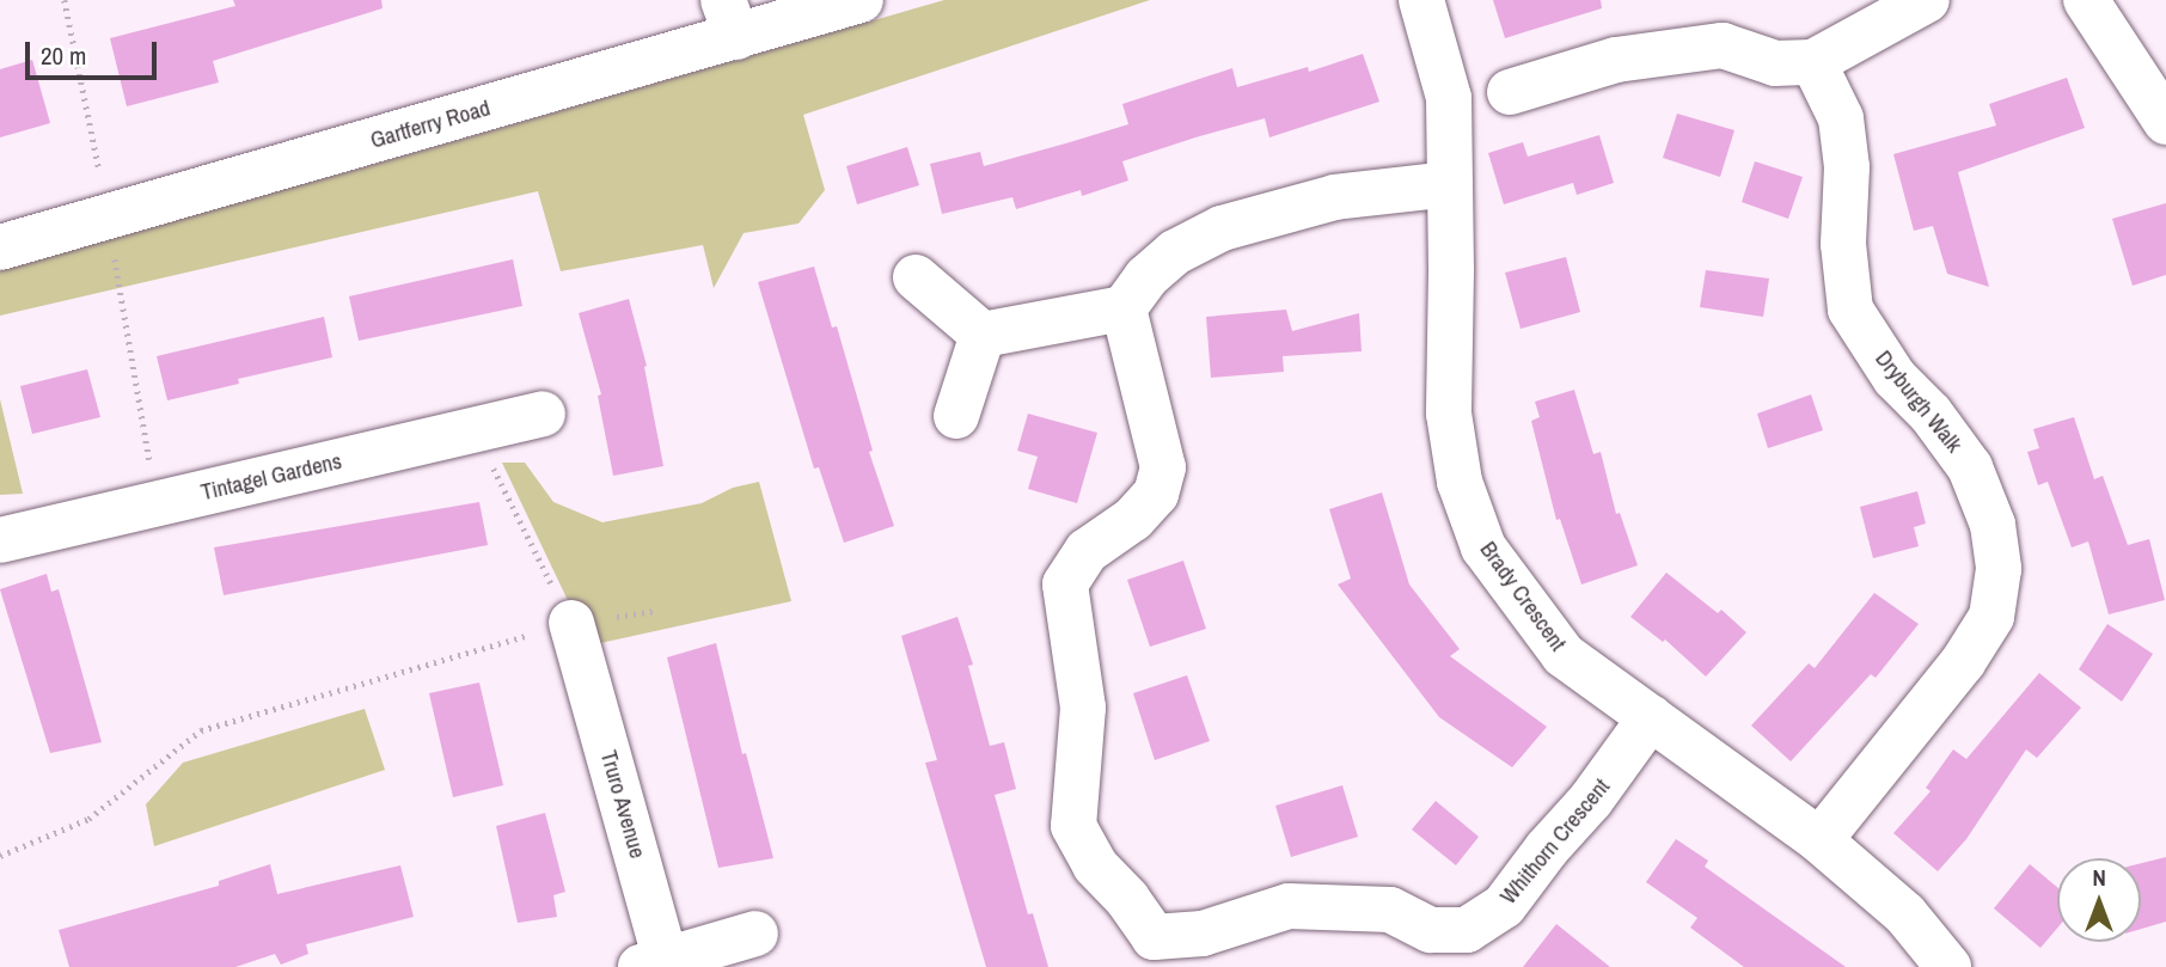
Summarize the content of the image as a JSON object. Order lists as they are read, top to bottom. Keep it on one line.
{"streets":{"street":["Gartferry Road","Dryburgh Walk","Tintagel Gardens","Brady Crescent","Truro Avenue","Whithorn Crescent"]},"crossings":[["Dryburgh Walk","Brady Crescent"],["Brady Crescent","Whithorn Crescent"]],"scale_bar":"20 m","north":"top"}
